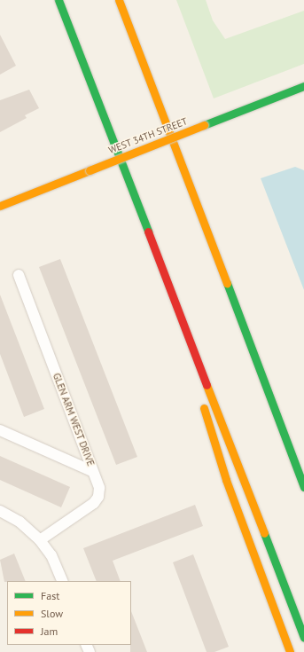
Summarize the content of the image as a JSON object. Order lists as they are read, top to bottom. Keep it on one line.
{"streets":{"main road":["WEST 34TH STREET"],"street":["GLEN ARM WEST DRIVE"]},"legend":["Fast","Slow","Jam"]}
